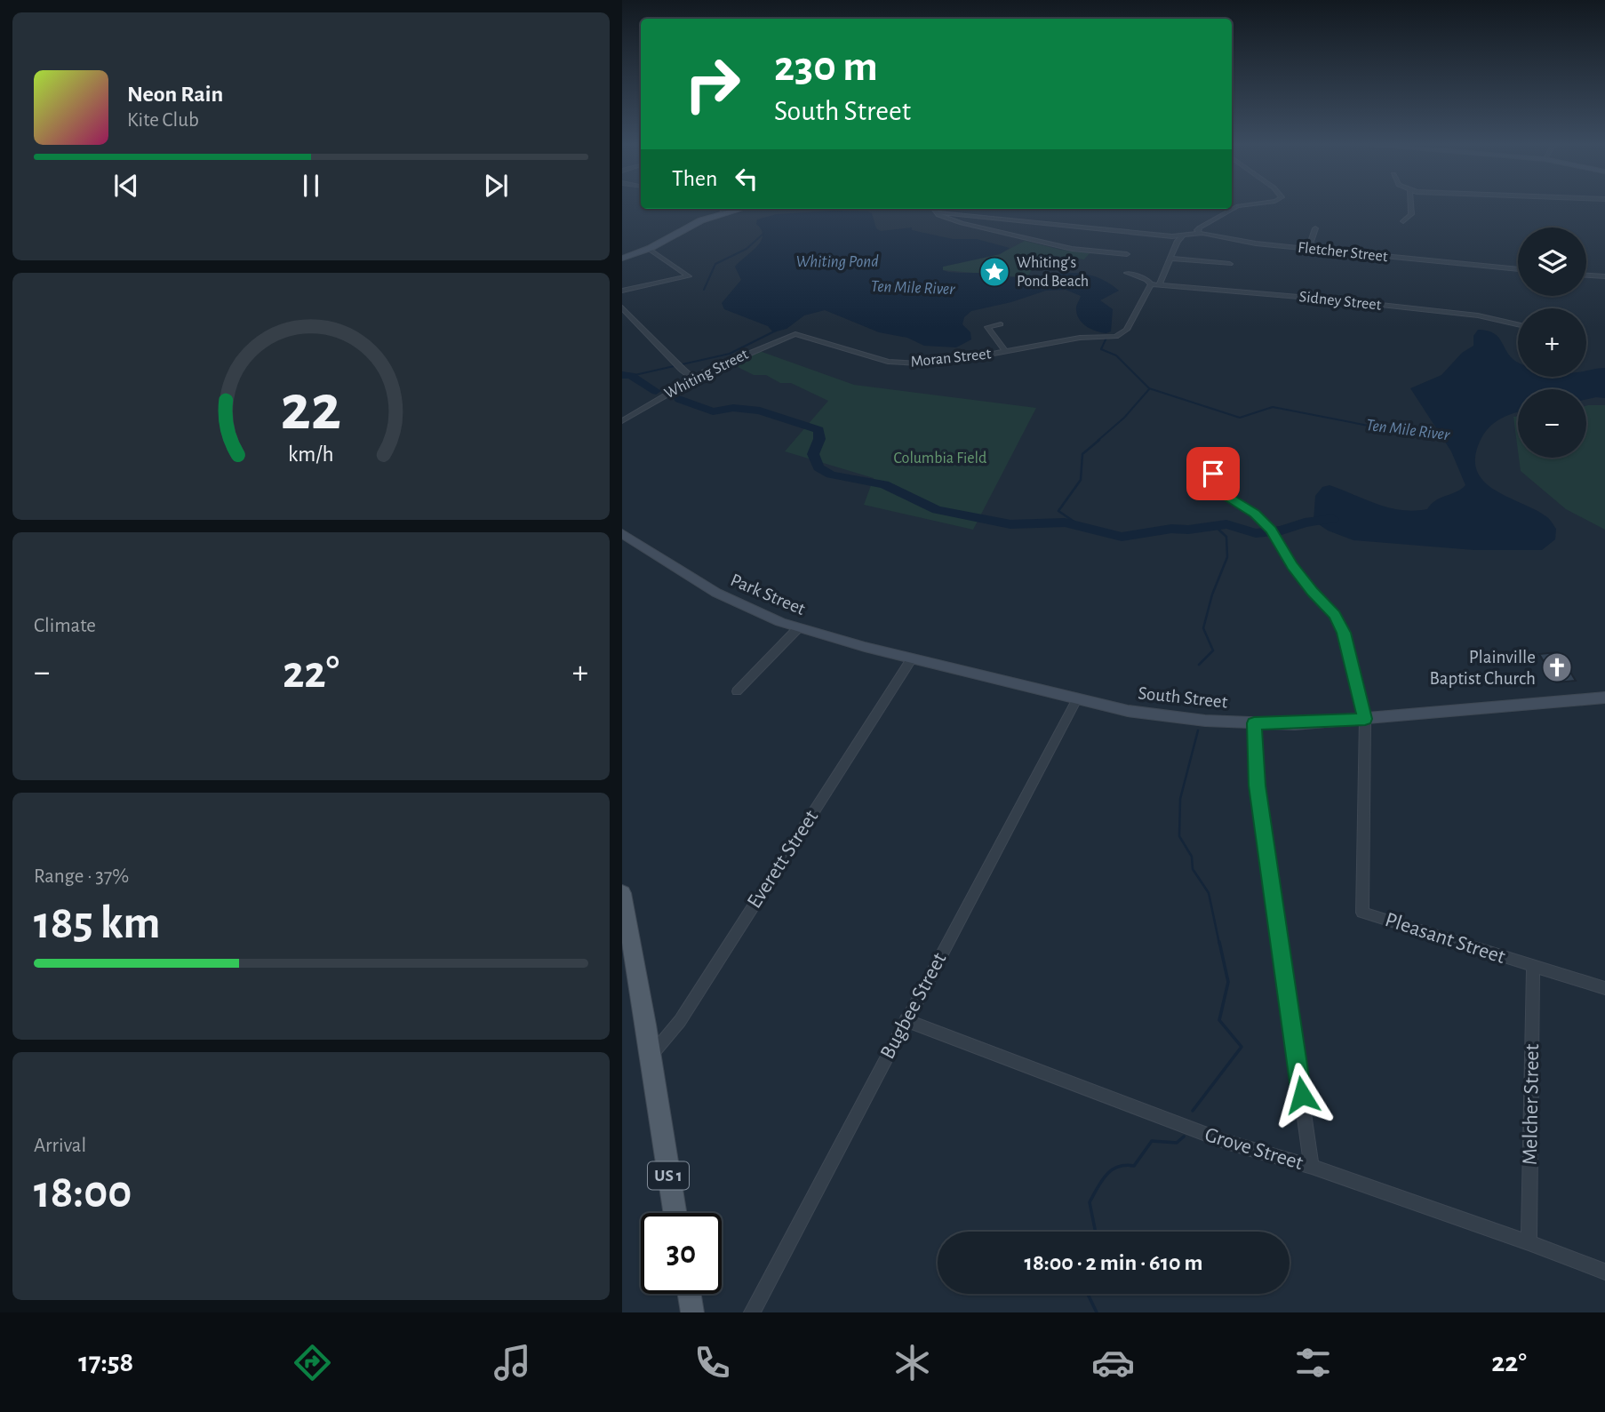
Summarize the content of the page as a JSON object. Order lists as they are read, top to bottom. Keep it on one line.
{"streets":{"main road":["Park Street","South Street","US 1"],"street":["Fletcher Street","Sidney Street","Moran Street","Whiting Street","Everett Street","Pleasant Street","Bugbee Street","Melcher Street","Grove Street"]},"crossings":[["Sidney Street","Moran Street"],["Moran Street","Whiting Street"],["Park Street","South Street"],["Park Street","Everett Street"],["South Street","Everett Street"],["South Street","Pleasant Street"],["South Street","Bugbee Street"],["Everett Street","US 1"],["Pleasant Street","Melcher Street"],["Bugbee Street","Grove Street"],["Melcher Street","Grove Street"]],"water":["Whiting Pond","Ten Mile River"],"parks":["Columbia Field"],"places":{"place":["Whiting's Pond Beach"],"church":["Plainville Baptist Church"]},"page":{"turn":["230 m","South Street"],"song":["Neon Rain","Kite Club"],"then":"Then","map_buttons":["+","−"],"tile":["Climate",["Range · 37%","185 km"],["Arrival","18:00"]],"heat":["−","22°","+"],"limit":"30","trip":"18:00 · 2 min · 610 m","tabs":["17:58","22°"],"gauge":["22","km/h"]}}
